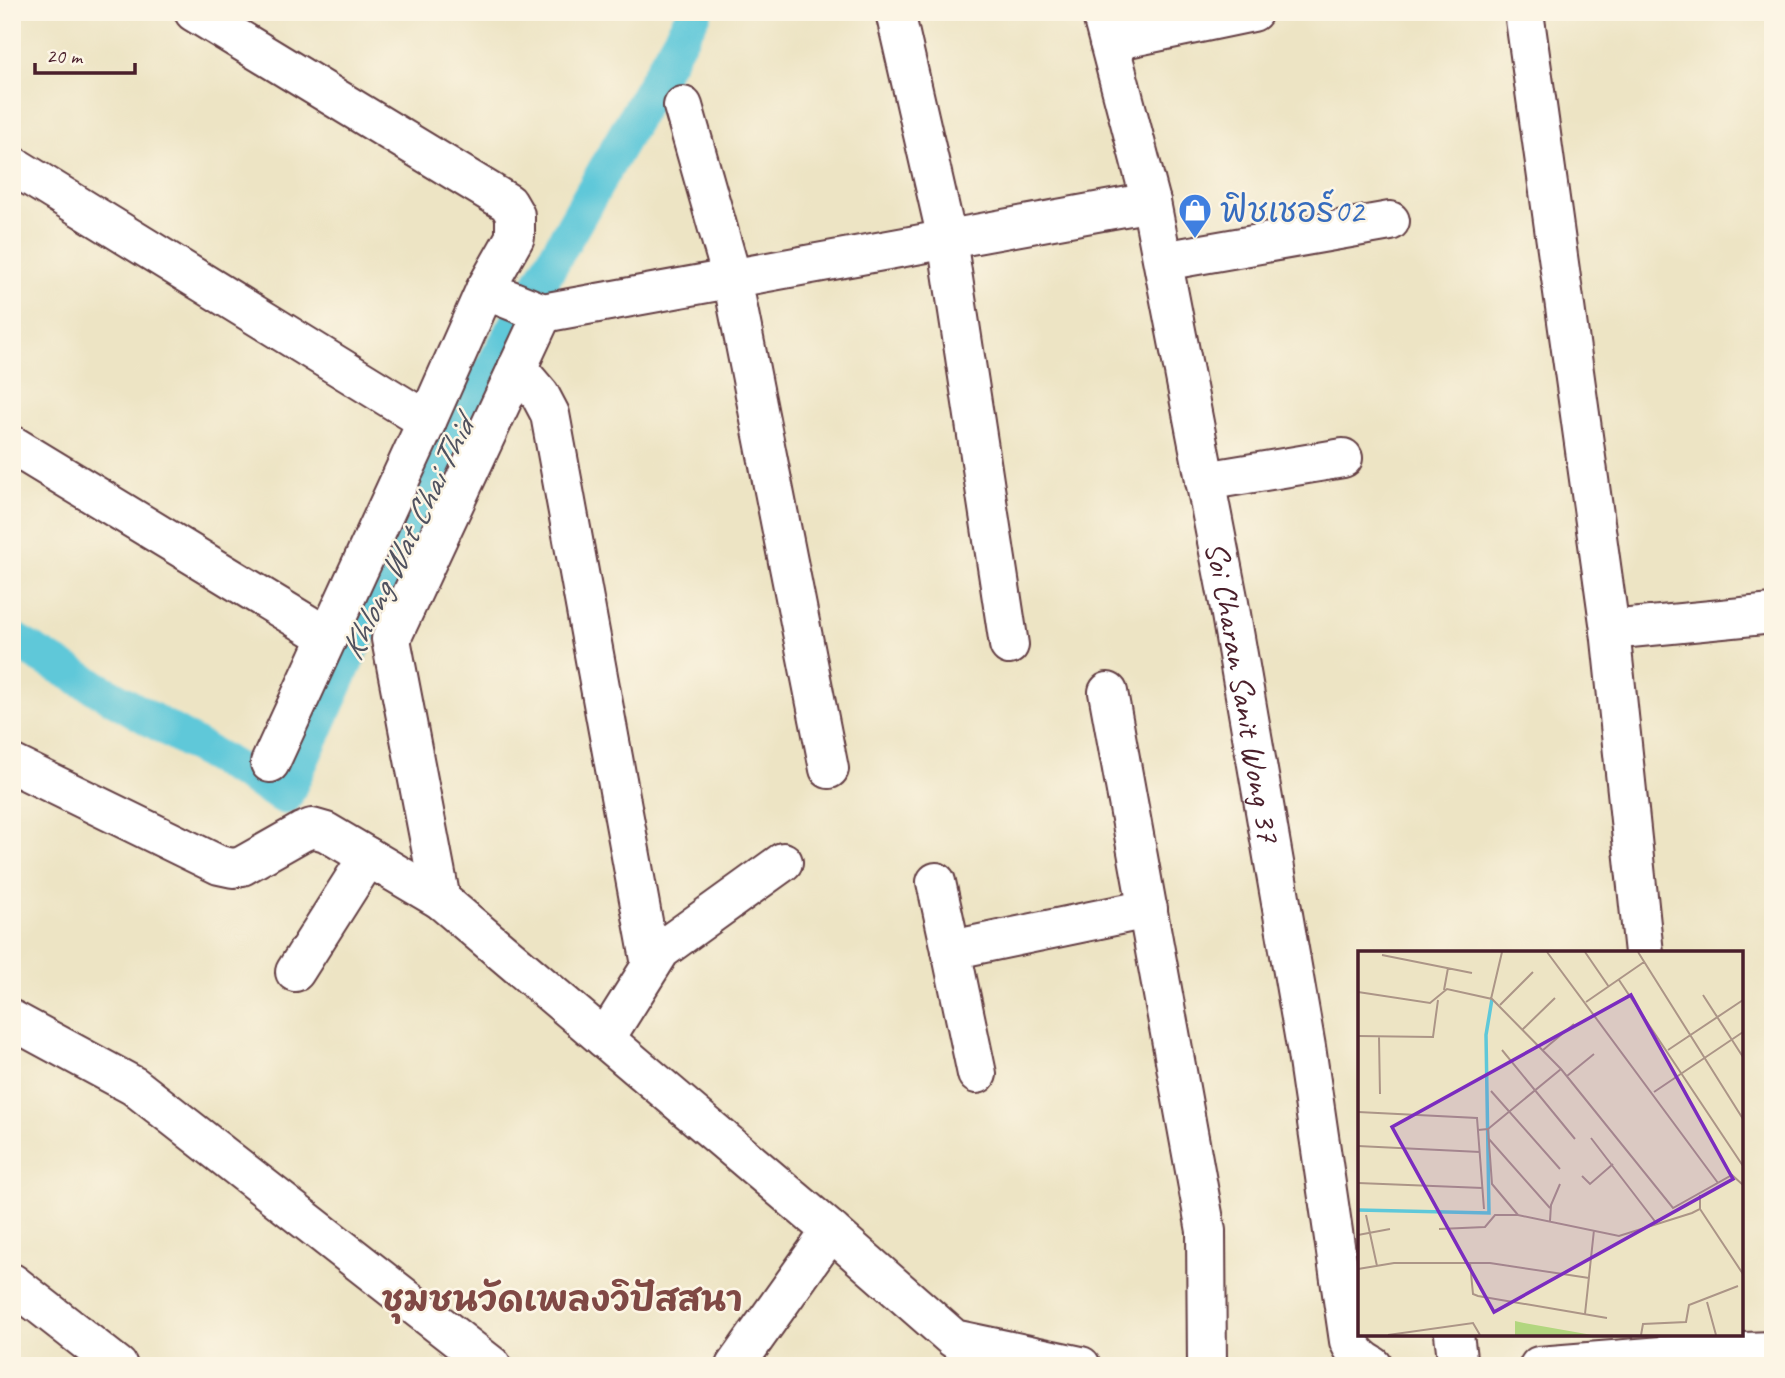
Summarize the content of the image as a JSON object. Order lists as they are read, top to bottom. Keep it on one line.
{"streets":{"street":["Soi Charan Sanit Wong 37"]},"districts":["ชุมชนวัดเพลงวิปัสสนา"],"water":["Khlong Wat Chai Thid"],"places":{"shop":["ฟิชเชอร์02"]},"scale_bar":"20 m"}
